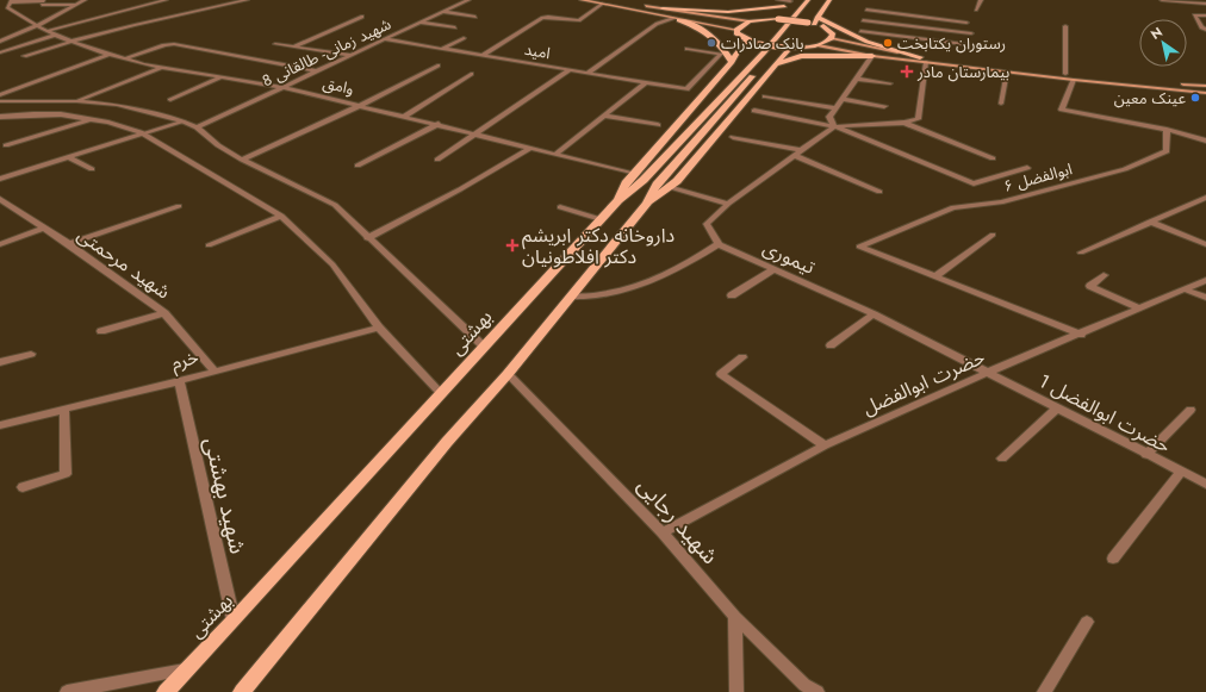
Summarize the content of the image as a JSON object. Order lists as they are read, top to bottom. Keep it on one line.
{"streets":{"main road":["بهشتی"],"street":["امید","شهید زمانی- طالقانی 8","وامق","ابوالفضل ۶","تیموری","شهید مرحمتی","خرم","حضرت ابوالفضل","حضرت ابوالفضل 1","شهید بهشتی","شهید رجایی"]},"crossings":[["امید","شهید زمانی- طالقانی 8"],["شهید زمانی- طالقانی 8","وامق"],["تیموری","حضرت ابوالفضل"],["تیموری","حضرت ابوالفضل 1"],["شهید مرحمتی","خرم"],["بهشتی","شهید بهشتی"],["خرم","شهید بهشتی"],["حضرت ابوالفضل","حضرت ابوالفضل 1"],["حضرت ابوالفضل","شهید رجایی"]],"places":{"other":["بانک صادرات","رستوران یکتابخت","عینک معین"],"health":["بیمارستان مادر","داروخانه دکتر ابریشم دکتر افلاطونیان"]},"north":"top left"}
